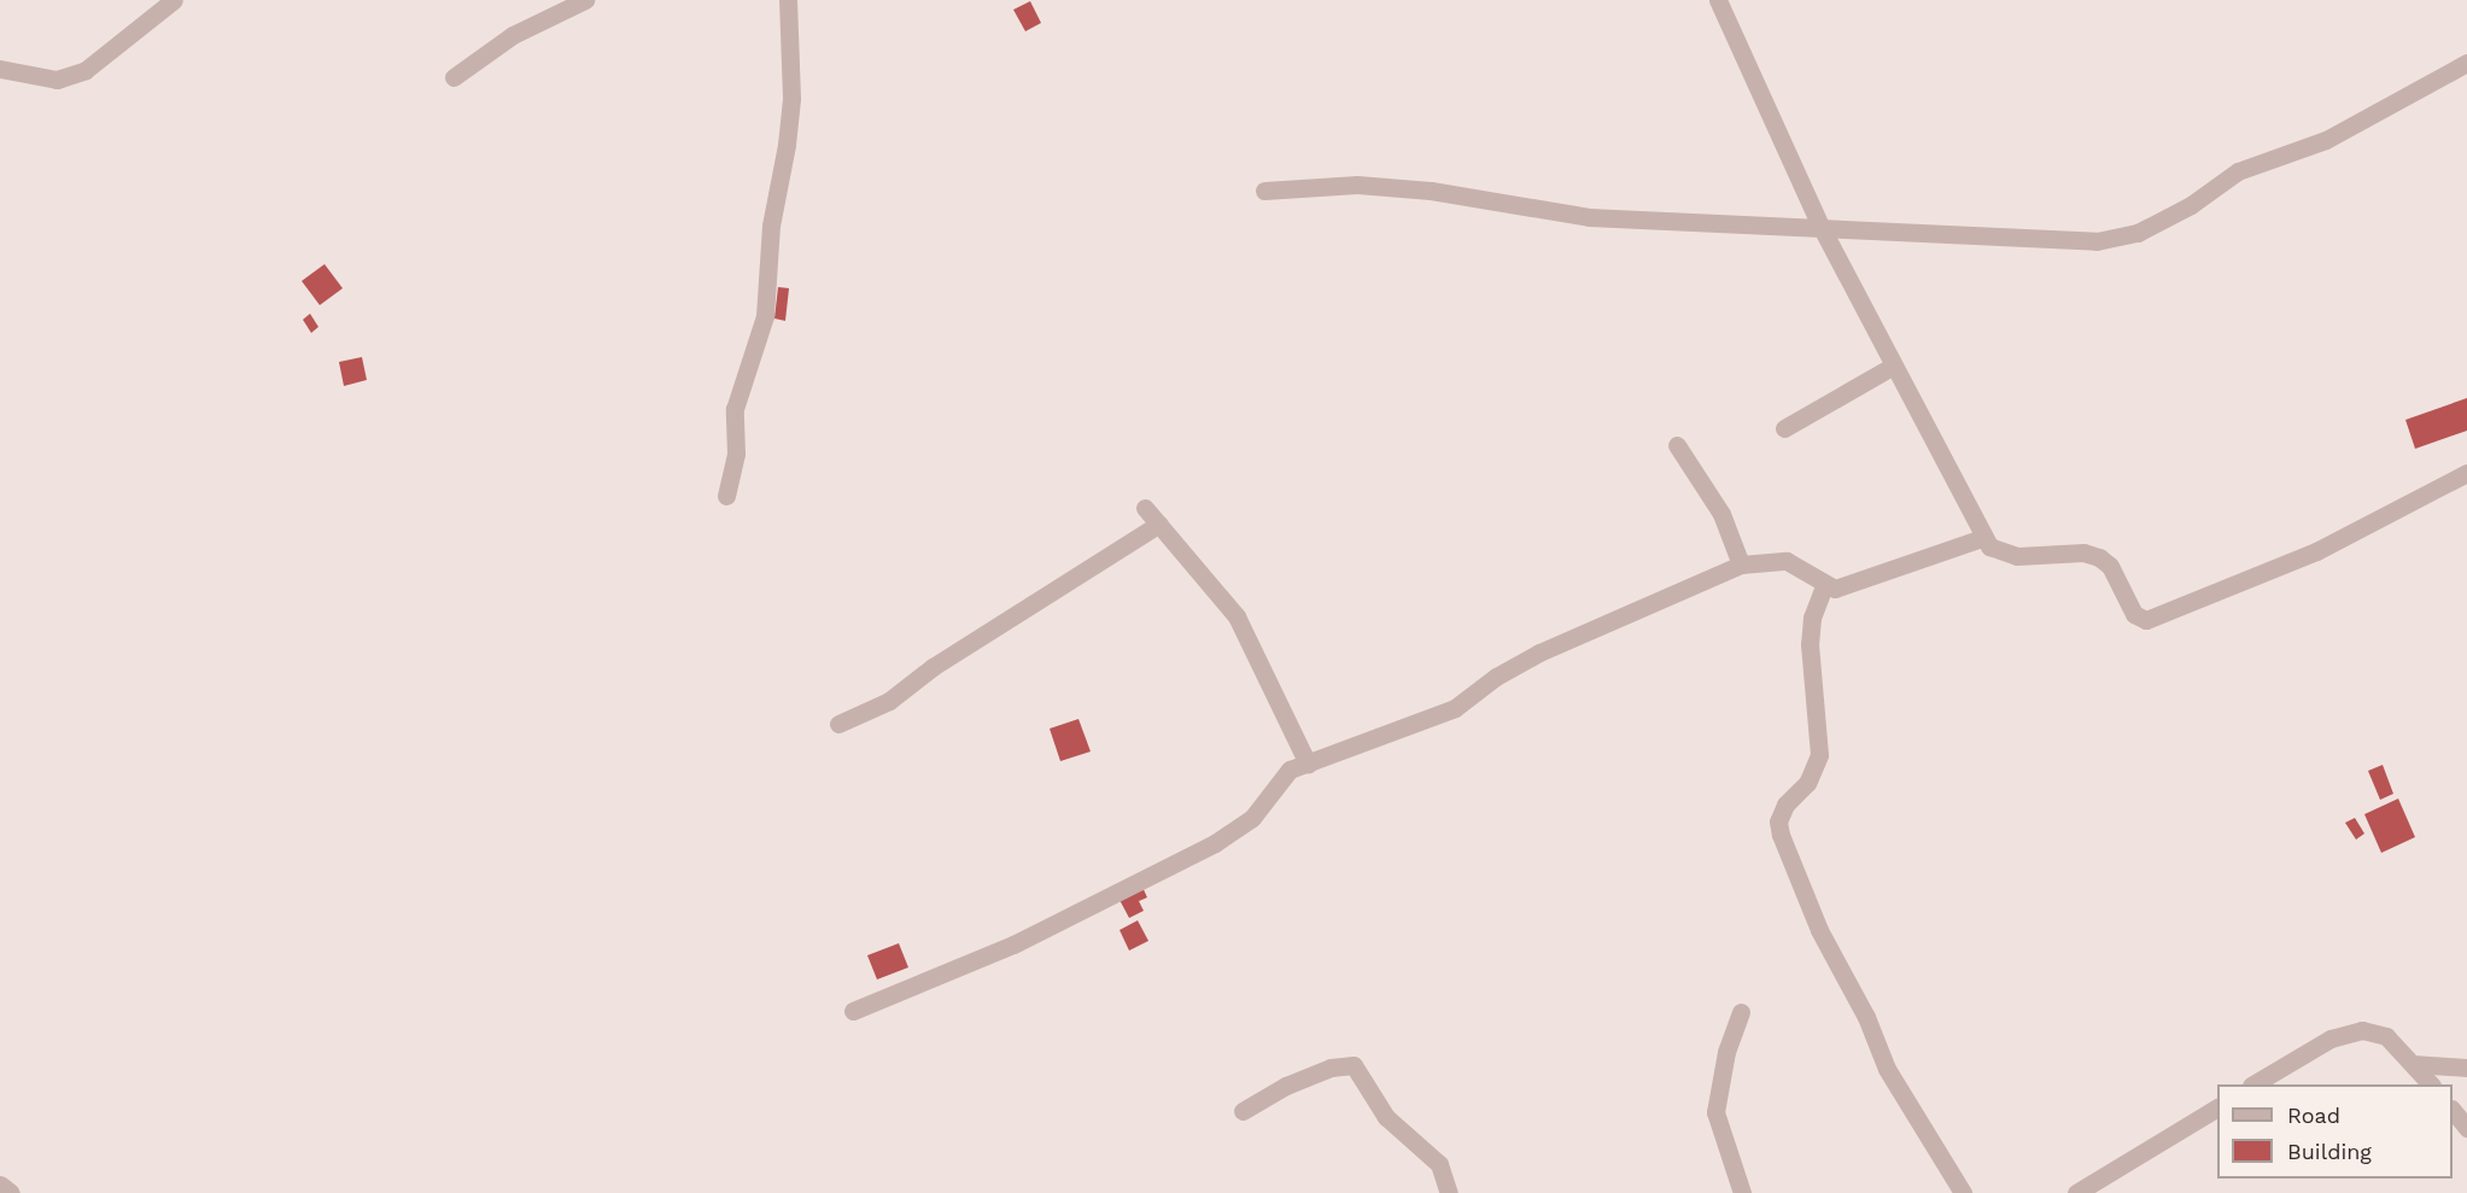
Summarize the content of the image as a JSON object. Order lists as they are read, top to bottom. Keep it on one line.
{"legend":["Road","Building"]}
